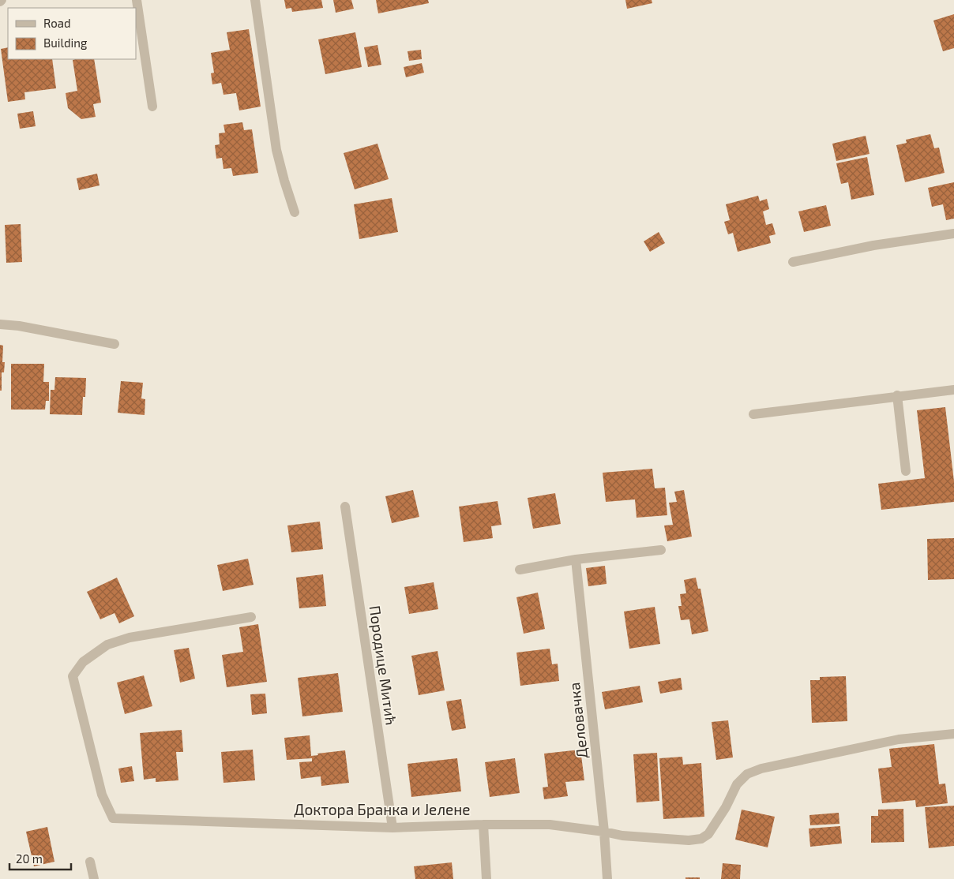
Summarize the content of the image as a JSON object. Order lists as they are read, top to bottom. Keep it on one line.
{"streets":{"street":["Породице Митић","Деловачка","Доктора Бранка и Јелене"]},"crossings":[["Породице Митић","Доктора Бранка и Јелене"],["Деловачка","Доктора Бранка и Јелене"]],"legend":["Road","Building"],"scale_bar":"20 m"}
